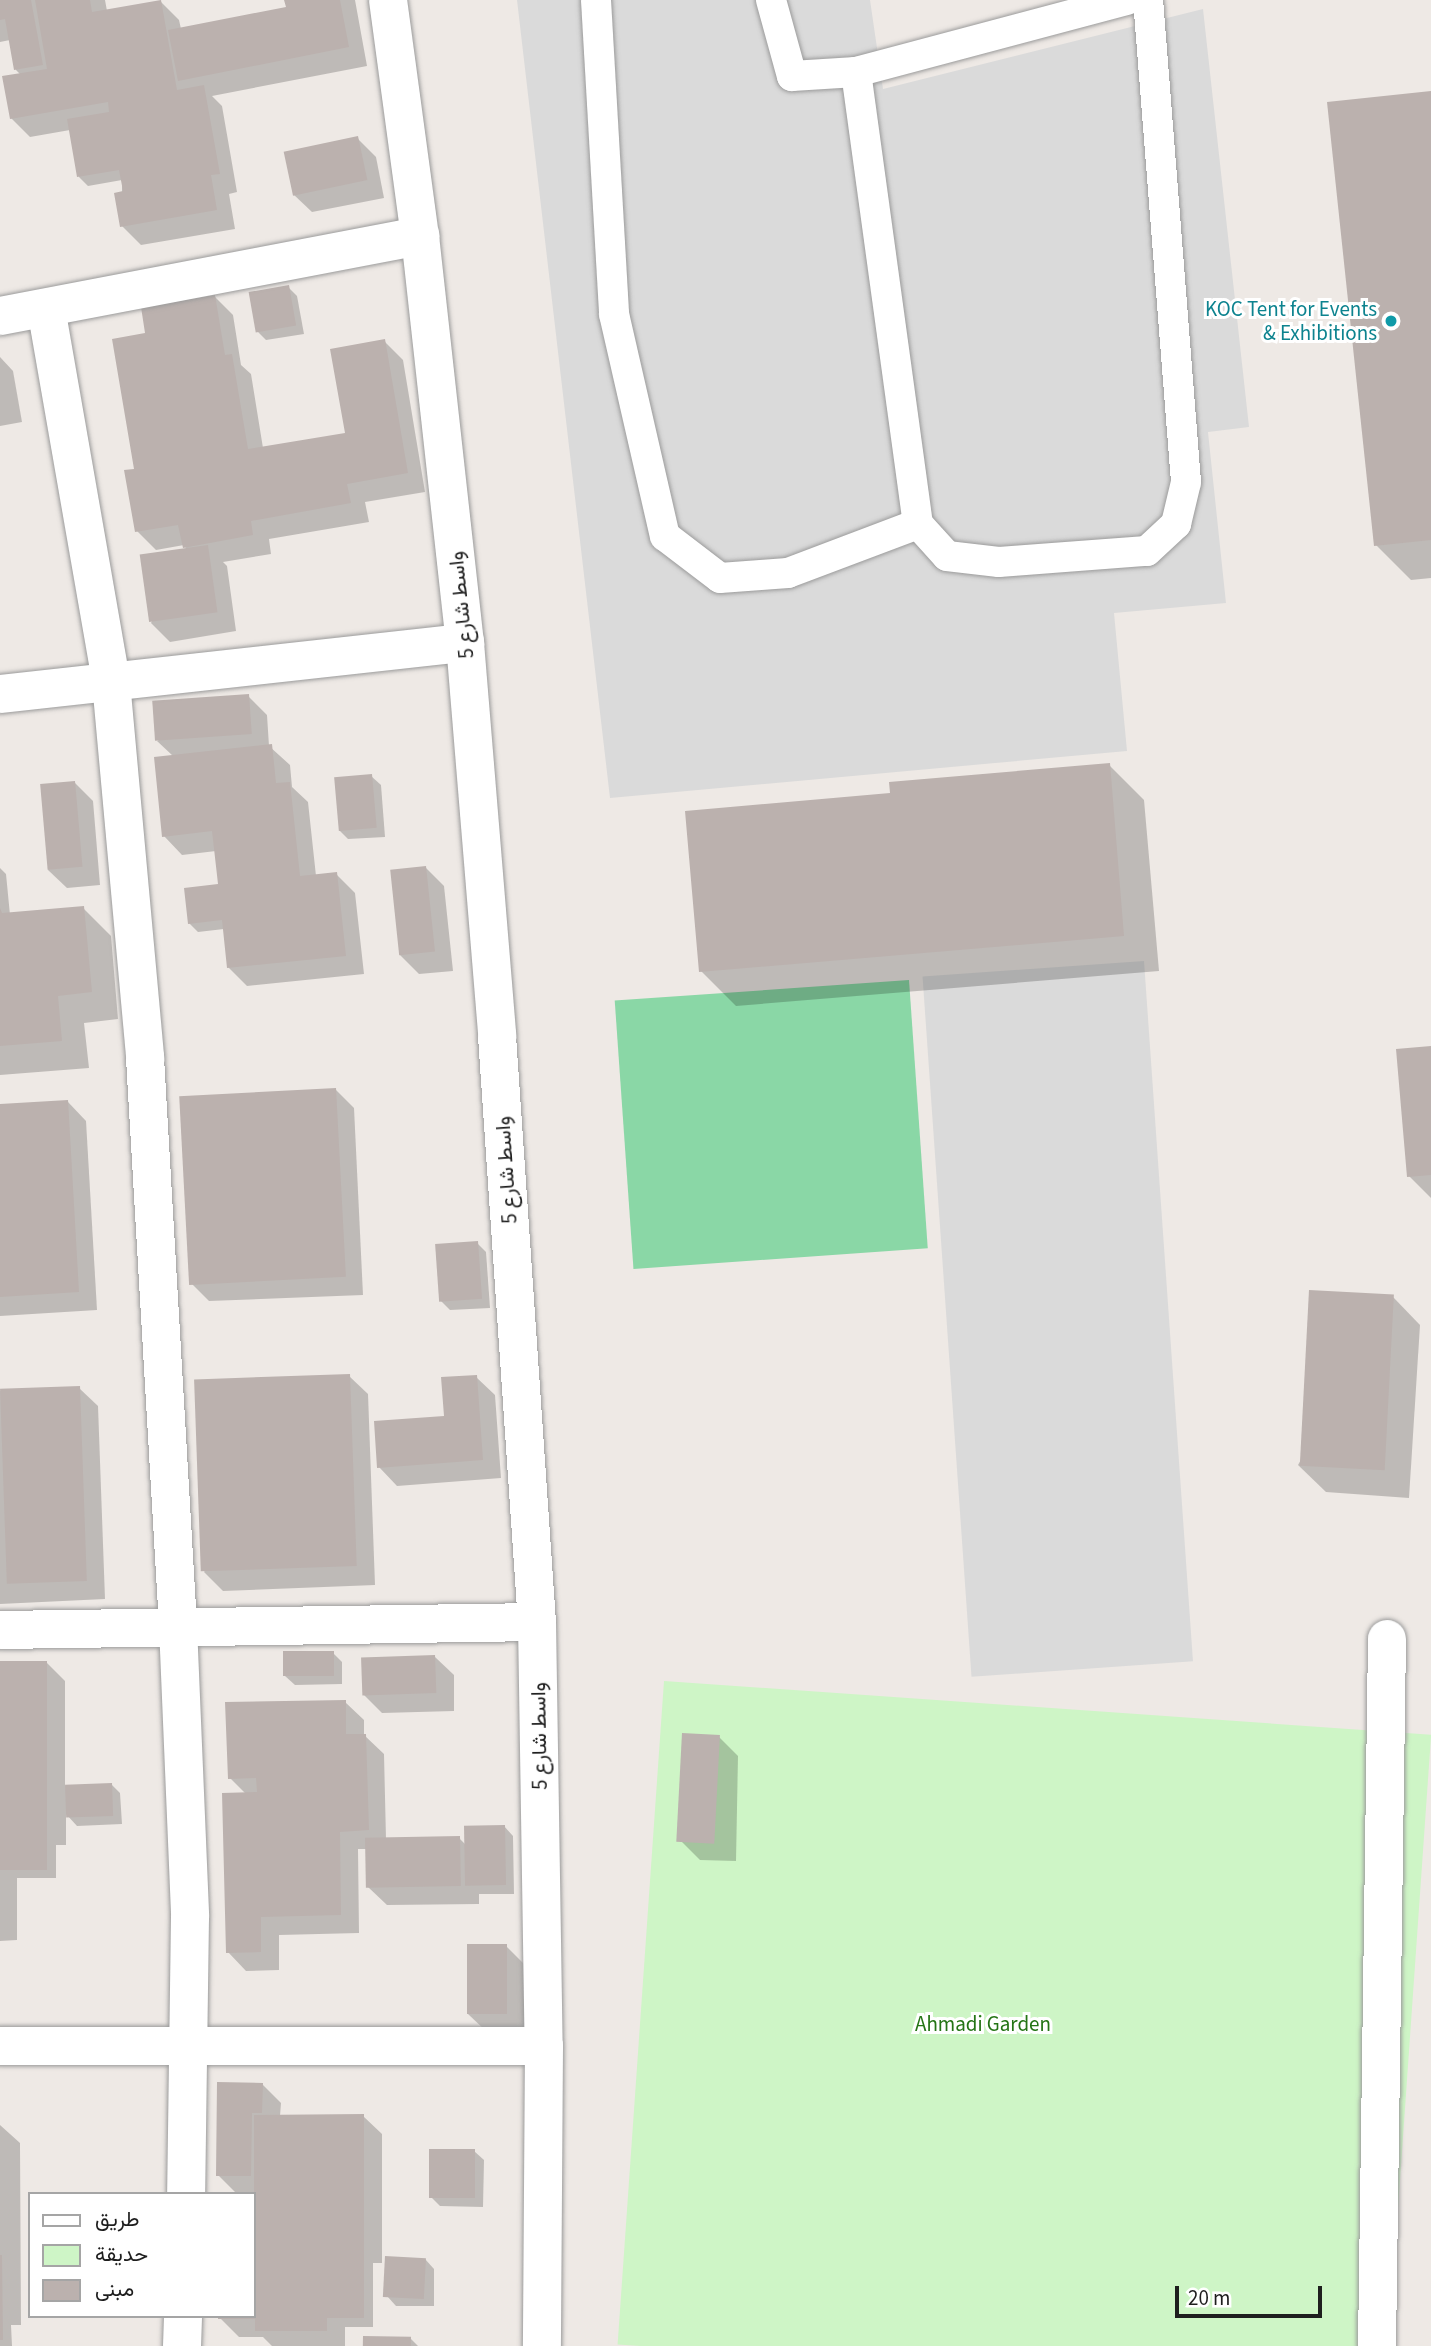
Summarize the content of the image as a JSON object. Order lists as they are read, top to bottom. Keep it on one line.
{"streets":{"street":["واسط شارع 5"]},"parks":["Ahmadi Garden"],"places":["KOC Tent for Events & Exhibitions"],"legend":["طريق","حديقة","مبنى"],"scale_bar":"20 m"}
